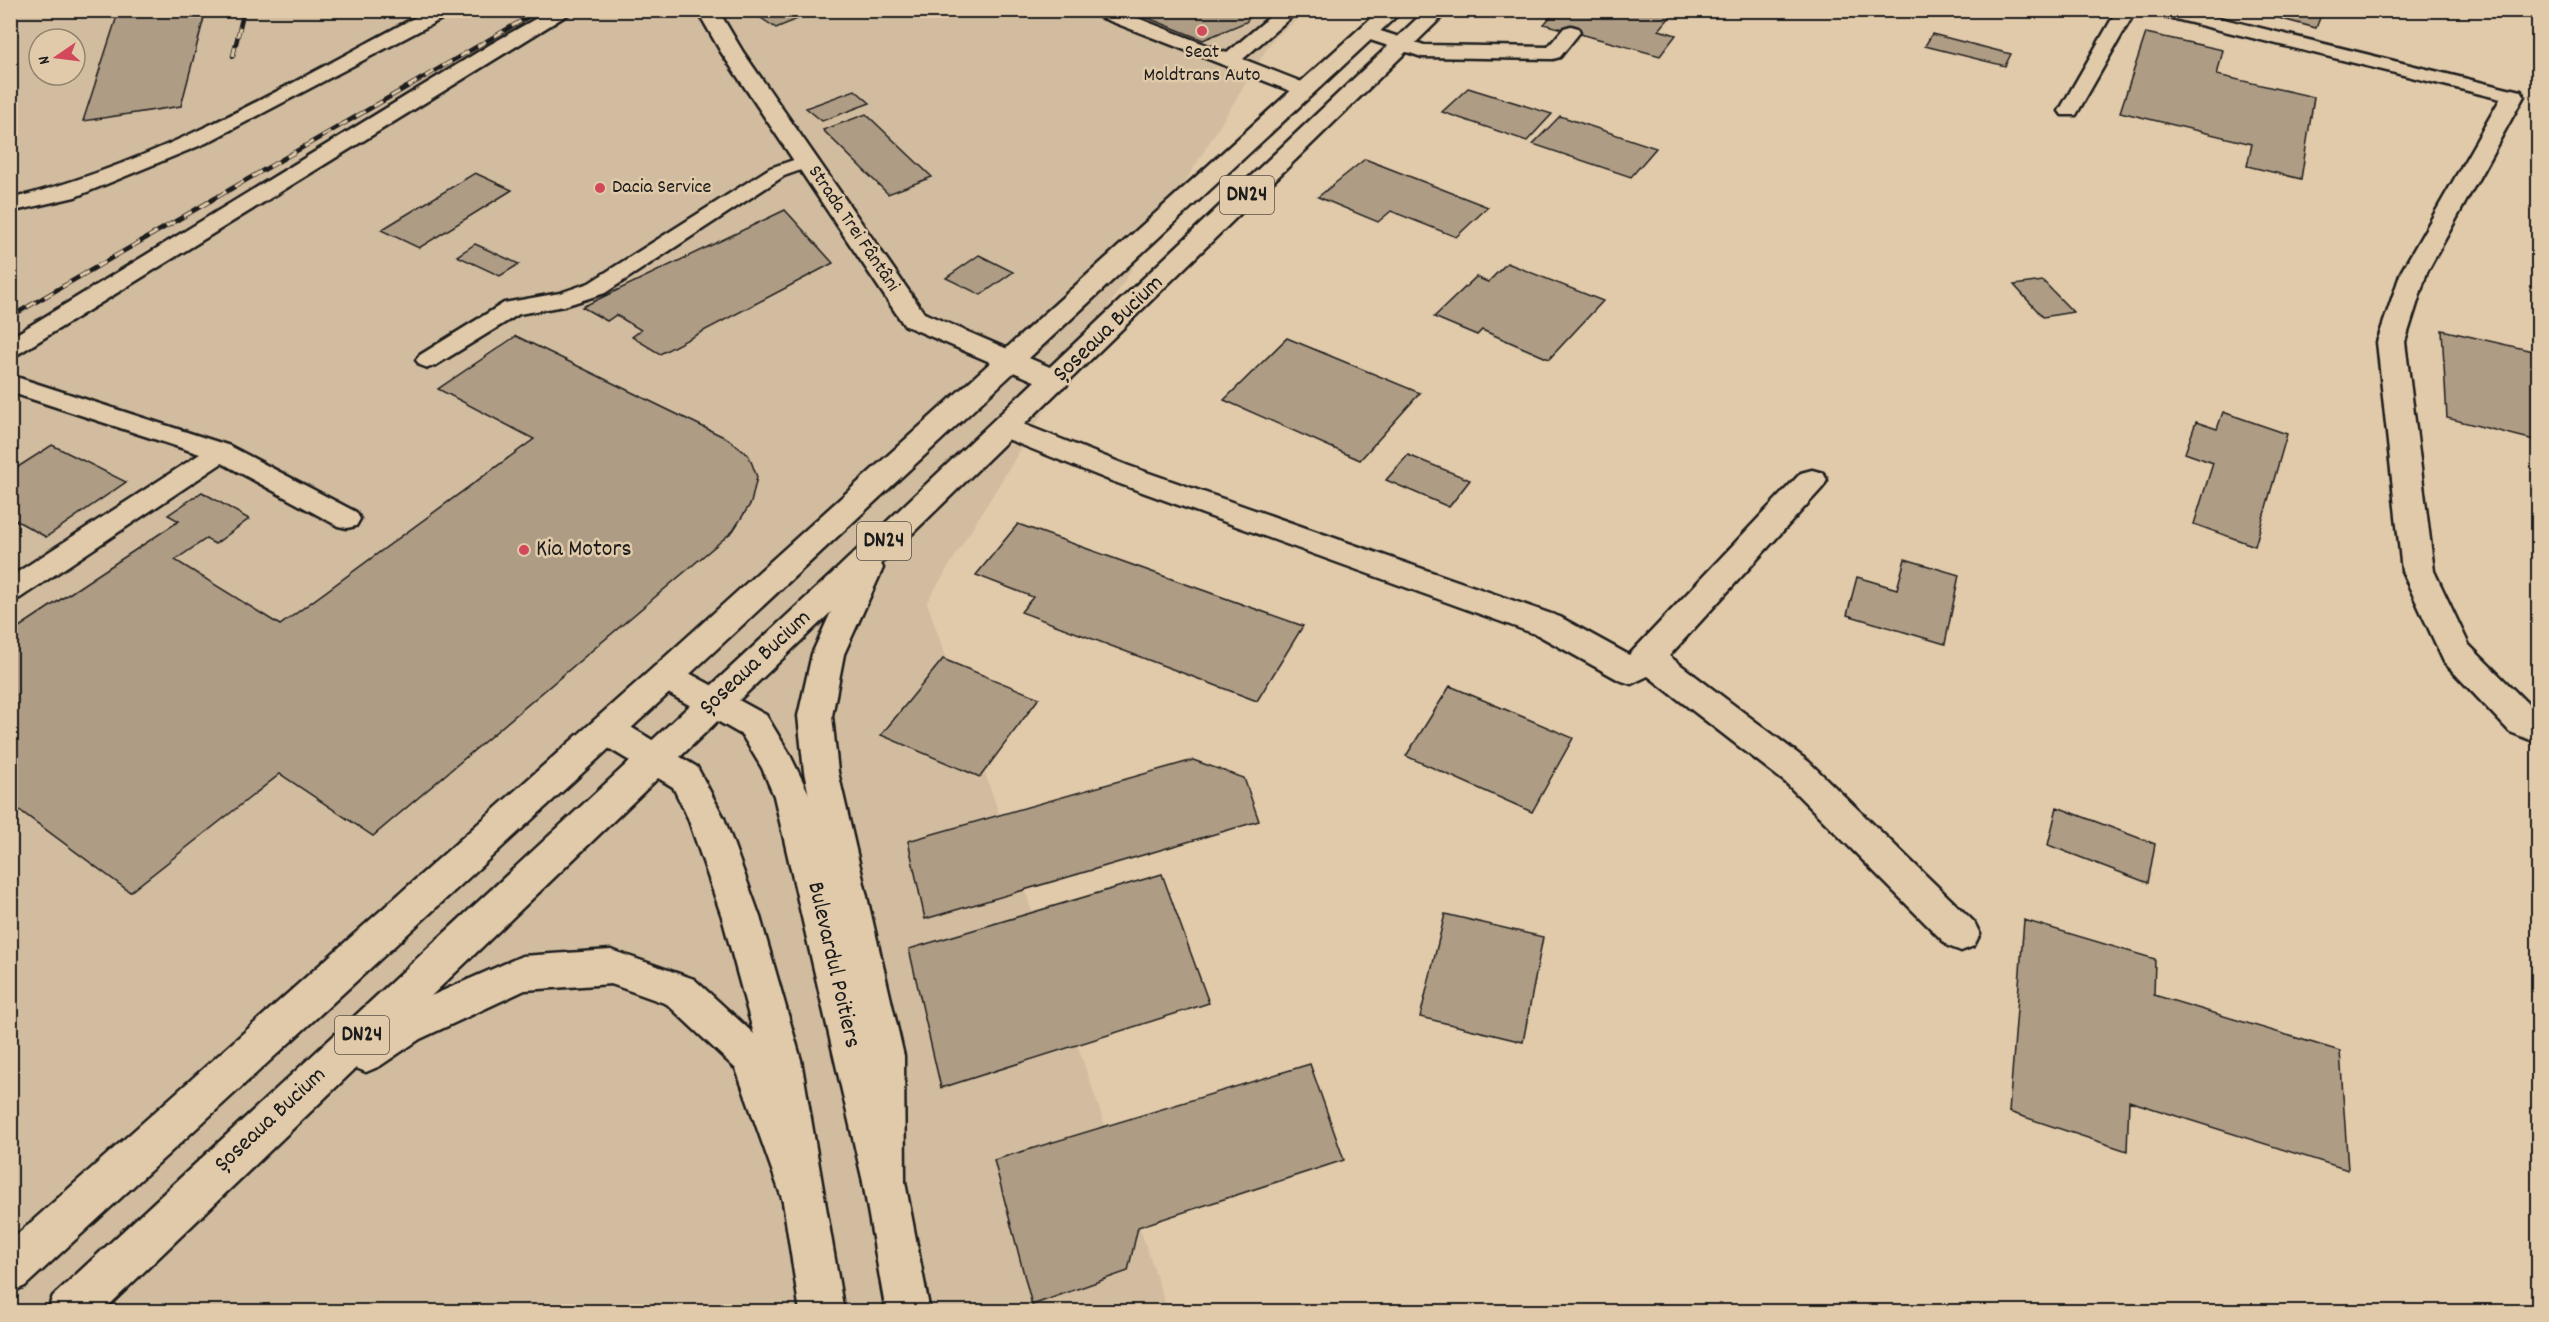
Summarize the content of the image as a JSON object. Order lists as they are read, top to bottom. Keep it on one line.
{"streets":{"main road":["DN24","Strada Trei Fântâni","Șoseaua Bucium","Bulevardul Poitiers"]},"crossings":[["Strada Trei Fântâni","Șoseaua Bucium"],["Șoseaua Bucium","Bulevardul Poitiers"]],"places":["Seat Moldtrans Auto","Dacia Service","Kia Motors"],"north":"left"}
